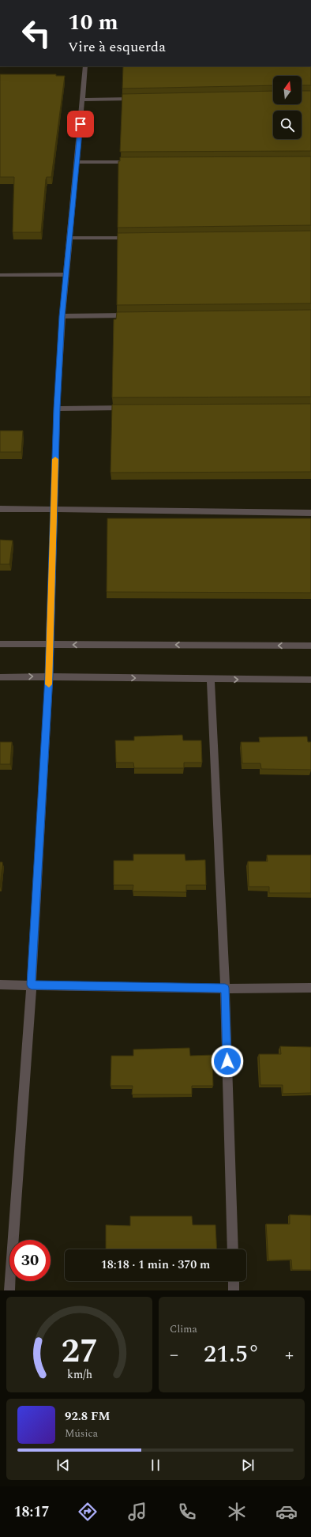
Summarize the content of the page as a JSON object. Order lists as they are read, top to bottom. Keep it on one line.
{"north":"top","page":{"turn":["10 m","Vire à esquerda"],"limit":"30","trip":"18:18 · 1 min · 370 m","tile":"Clima","heat":["−","21.5°","+"],"song":["92.8 FM","Música"],"tabs":"18:17","gauge":["27","km/h"]}}
